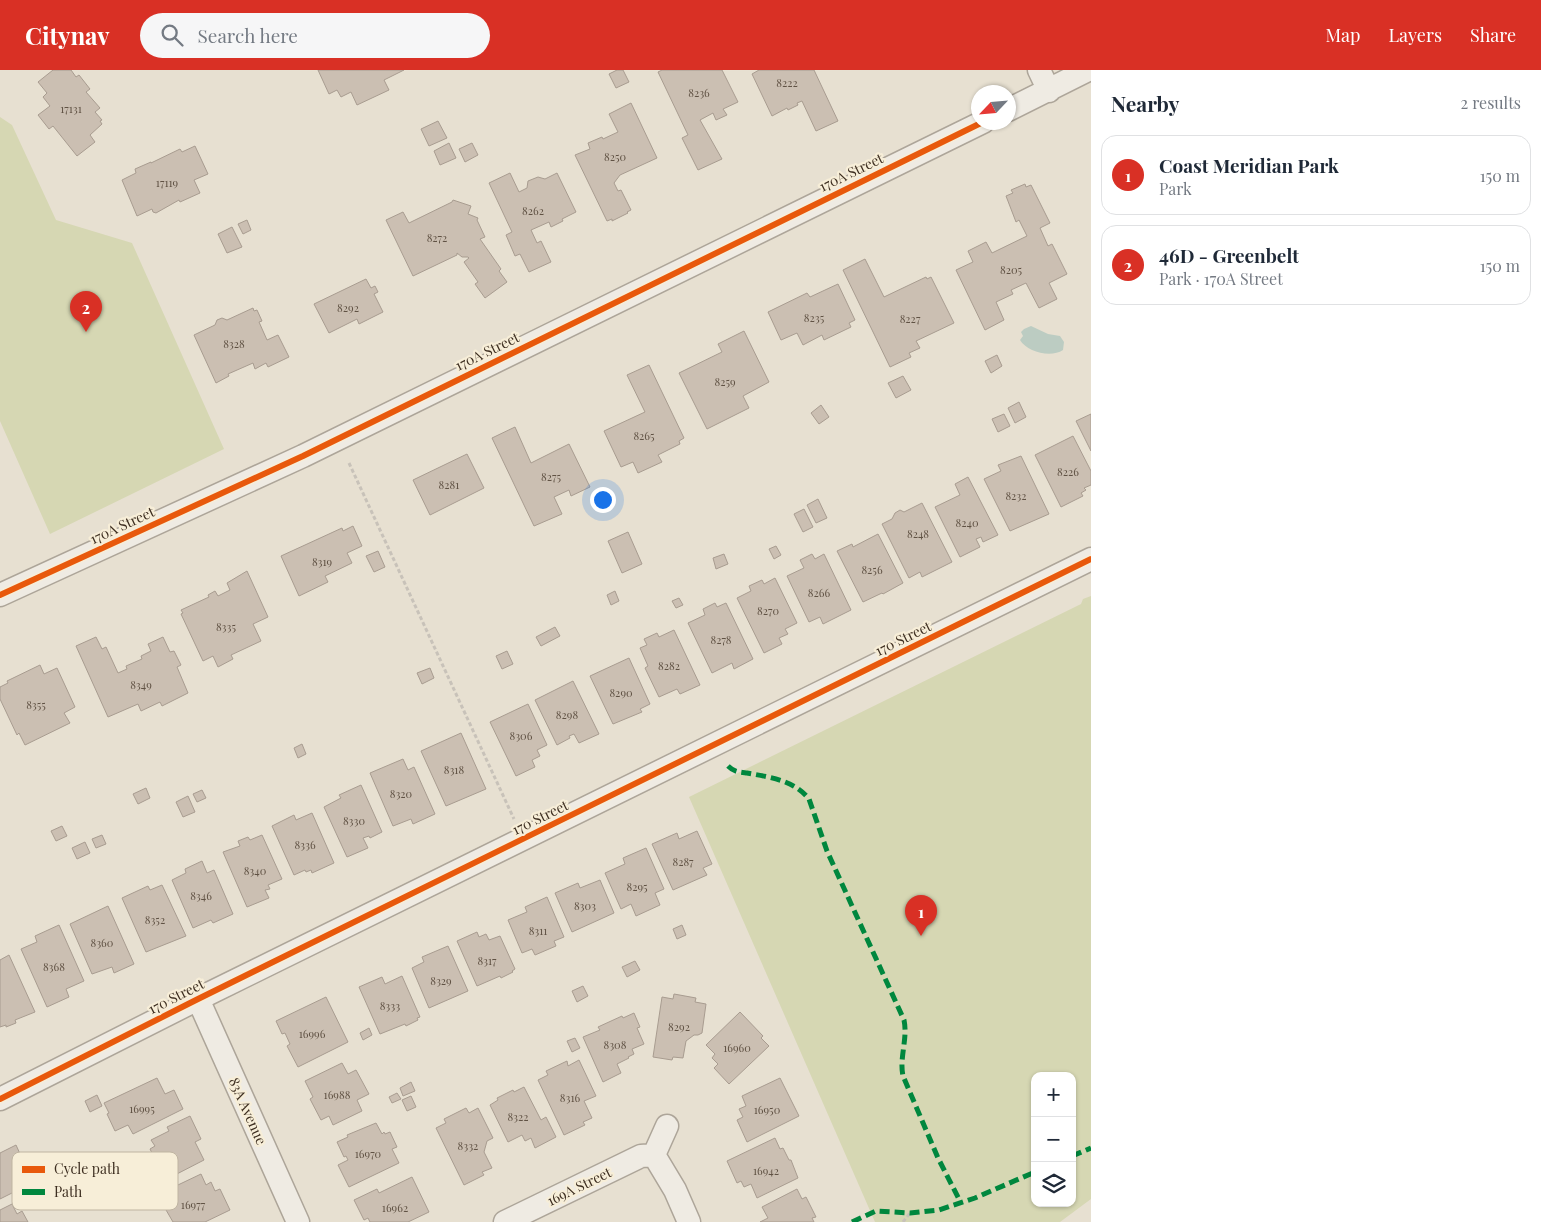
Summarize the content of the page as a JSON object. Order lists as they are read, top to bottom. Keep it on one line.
{"streets":{"street":["170A Street","170 Street","83A Avenue","169A Street"]},"crossings":[["170 Street","83A Avenue"]],"house_numbers":["8222","8236","17131","8250","17119","8262","8272","8205","8292","8235","8227","8328","8259","8265","8226","8275","8281","8232","8240","8248","8319","8256","8266","8270","8335","8278","8282","8349","8290","8355","8298","8306","8318","8320","8330","8336","8287","8340","8295","8346","8303","8352","8311","8360","8317","8368","8329","8333","8292","16996","8308","16960","16988","8316","16995","16950","8322","8332","16970","16942","16977","16962"],"legend":["Cycle path","Path"],"north":"bottom left","page":{"header":"Citynav","search":"Search here","nav":["Map","Layers","Share"],"heading":["Nearby","2 results"],"list":[{"mark":"1","name":"Coast Meridian Park","note":"Park","value":"150 m"},{"mark":"2","name":"46D - Greenbelt","note":"Park · 170A Street","value":"150 m"}],"pins":["2","1"],"map_buttons":["+","−"]}}
